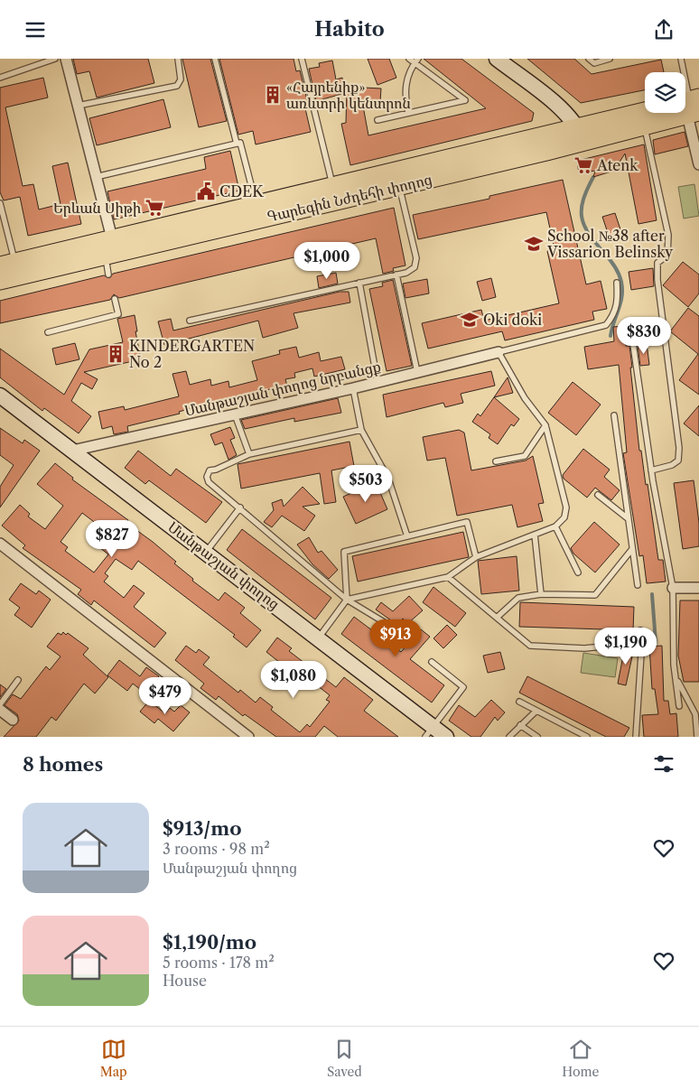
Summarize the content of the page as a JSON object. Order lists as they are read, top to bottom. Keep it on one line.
{"streets":{"main road":["Գարեգին Նժդեհի փողոց"],"street":["Մանթաշյան փողոց նրբանցք","Մանթաշյան փողոց"]},"crossings":[["Մանթաշյան փողոց նրբանցք","Մանթաշյան փողոց"]],"places":{"building":["«Հայրենիք» առևտրի կենտրոն","KINDERGARTEN No 2"],"supermarket":["Atenk","Երևան Սիթի"],"public building":["CDEK"],"school or university":["School №38 after Vissarion Belinsky","Oki doki"]},"page":{"header":"Habito","price":["$1,000","$830","$503","$827","$913","$1,190","$1,080","$479"],"heading":"8 homes","list":[{"name":"$913/mo","note":"3 rooms · 98 m² · Մանթաշյան փողոց"},{"name":"$1,190/mo","note":"5 rooms · 178 m² · House"}],"tabs":["Map","Saved","Home"]}}
